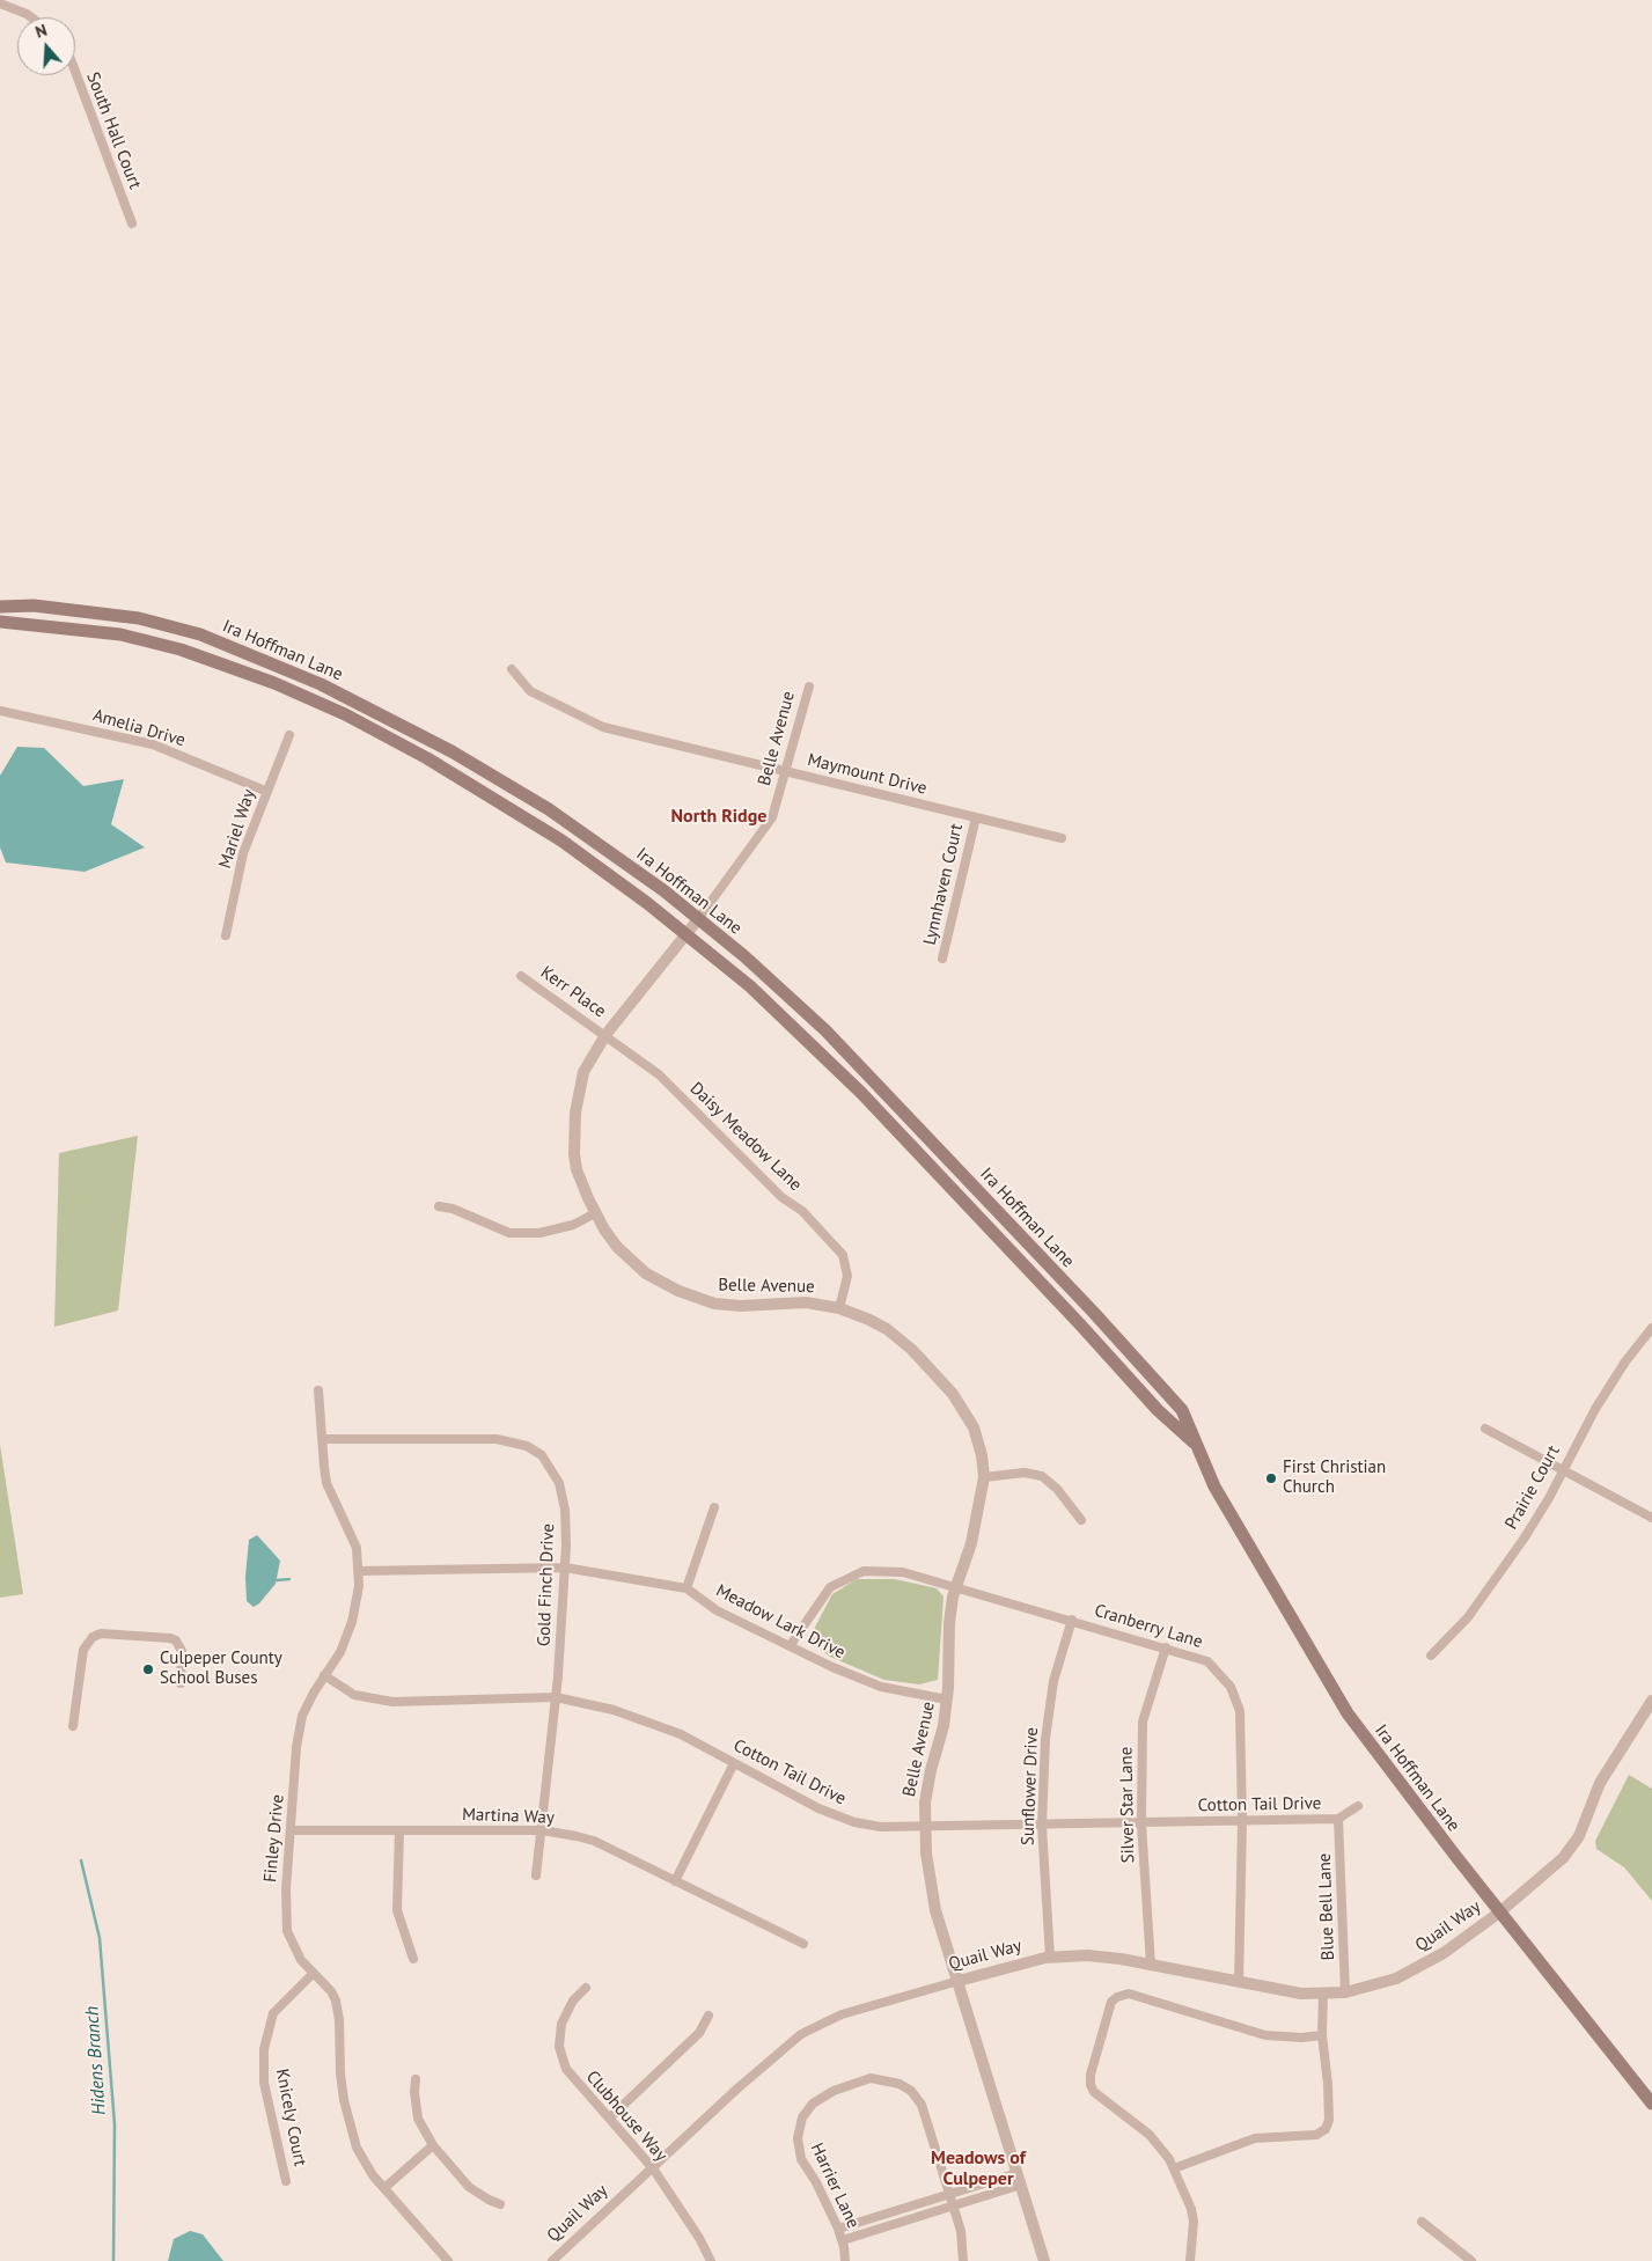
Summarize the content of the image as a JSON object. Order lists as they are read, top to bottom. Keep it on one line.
{"streets":{"main road":["Ira Hoffman Lane"],"street":["South Hall Court","Amelia Drive","Belle Avenue","Maymount Drive","Mariel Way","Lynnhaven Court","Kerr Place","Daisy Meadow Lane","Prairie Court","Gold Finch Drive","Meadow Lark Drive","Cranberry Lane","Cotton Tail Drive","Sunflower Drive","Silver Star Lane","Martina Way","Finley Drive","Blue Bell Lane","Quail Way","Clubhouse Way","Knicely Court","Harrier Lane"]},"crossings":[["Ira Hoffman Lane","Belle Avenue"],["Ira Hoffman Lane","Quail Way"],["Amelia Drive","Mariel Way"],["Belle Avenue","Maymount Drive"],["Belle Avenue","Kerr Place"],["Belle Avenue","Daisy Meadow Lane"],["Belle Avenue","Meadow Lark Drive"],["Belle Avenue","Cranberry Lane"],["Belle Avenue","Cotton Tail Drive"],["Belle Avenue","Quail Way"],["Maymount Drive","Lynnhaven Court"],["Kerr Place","Daisy Meadow Lane"],["Gold Finch Drive","Meadow Lark Drive"],["Gold Finch Drive","Cotton Tail Drive"],["Gold Finch Drive","Martina Way"],["Gold Finch Drive","Finley Drive"],["Meadow Lark Drive","Cranberry Lane"],["Meadow Lark Drive","Finley Drive"],["Cranberry Lane","Cotton Tail Drive"],["Cranberry Lane","Sunflower Drive"],["Cranberry Lane","Silver Star Lane"],["Cranberry Lane","Quail Way"],["Cotton Tail Drive","Sunflower Drive"],["Cotton Tail Drive","Silver Star Lane"],["Cotton Tail Drive","Finley Drive"],["Cotton Tail Drive","Blue Bell Lane"],["Sunflower Drive","Quail Way"],["Silver Star Lane","Quail Way"],["Martina Way","Finley Drive"],["Finley Drive","Knicely Court"],["Blue Bell Lane","Quail Way"],["Quail Way","Clubhouse Way"]],"districts":["North Ridge","Meadows of Culpeper"],"water":["Hidens Branch"],"places":["First Christian Church","Culpeper County School Buses"],"north":"top"}
